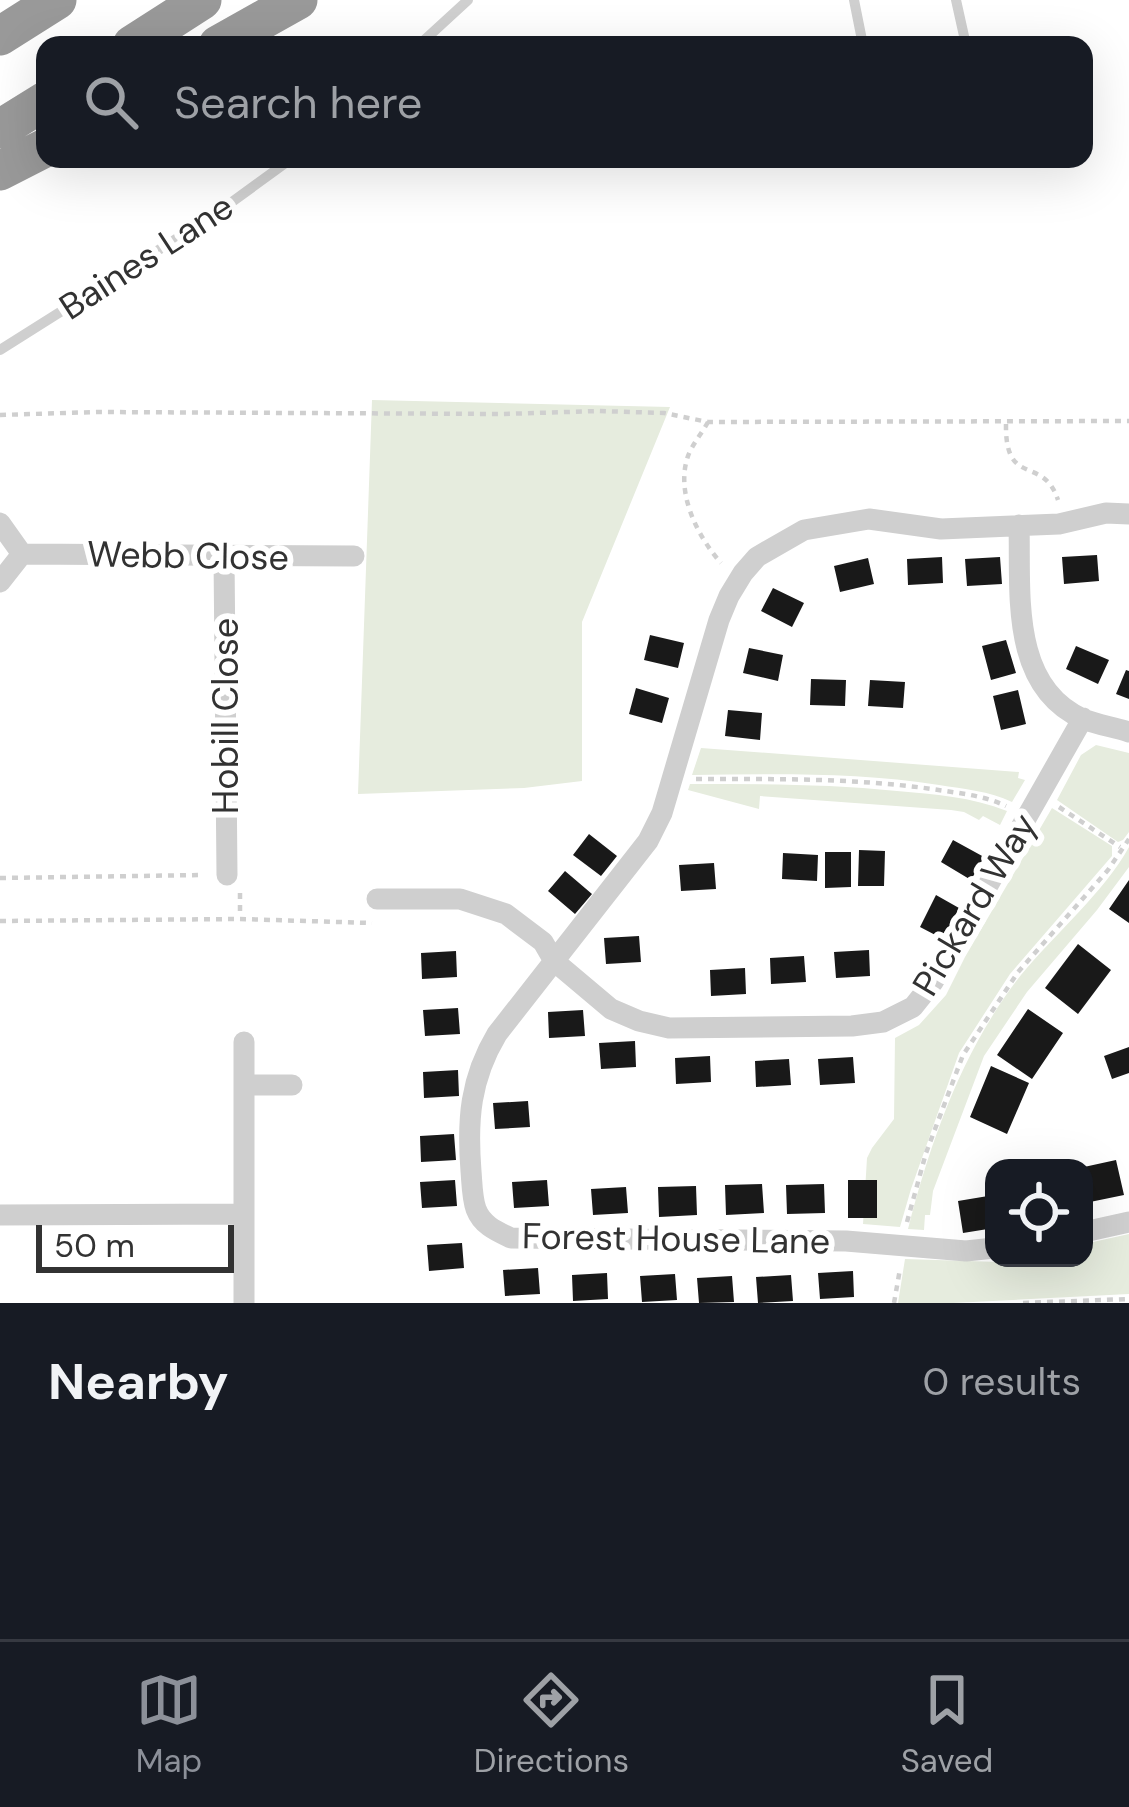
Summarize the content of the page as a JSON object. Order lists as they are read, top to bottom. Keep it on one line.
{"streets":{"street":["Webb Close","Hobill Close","Pickard Way","Forest House Lane"],"lane":["Baines Lane"]},"crossings":[["Webb Close","Hobill Close"],["Pickard Way","Forest House Lane"]],"scale_bar":"50 m","page":{"search":"Search here","scale":"50 m","heading":["Nearby","0 results"],"nav":["Map","Directions","Saved"]}}
